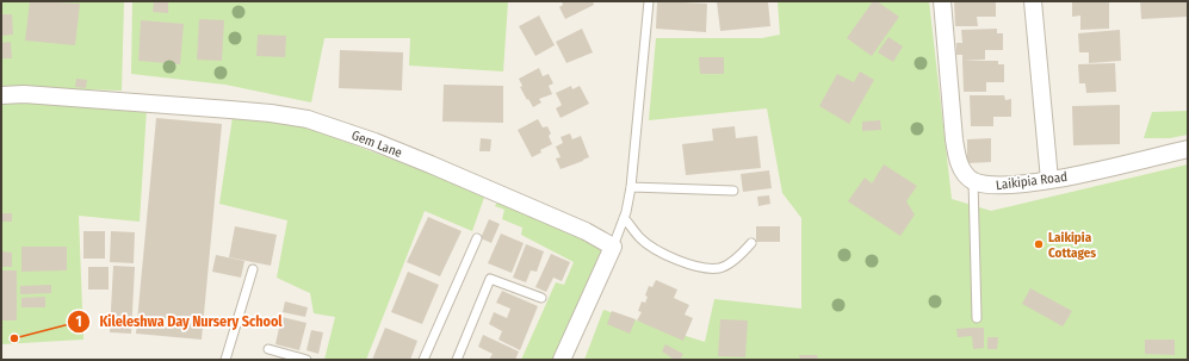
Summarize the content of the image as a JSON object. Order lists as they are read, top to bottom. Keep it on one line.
{"streets":{"street":["Gem Lane","Laikipia Road"]},"places":["Laikipia Cottages","Kileleshwa Day Nursery School"]}
